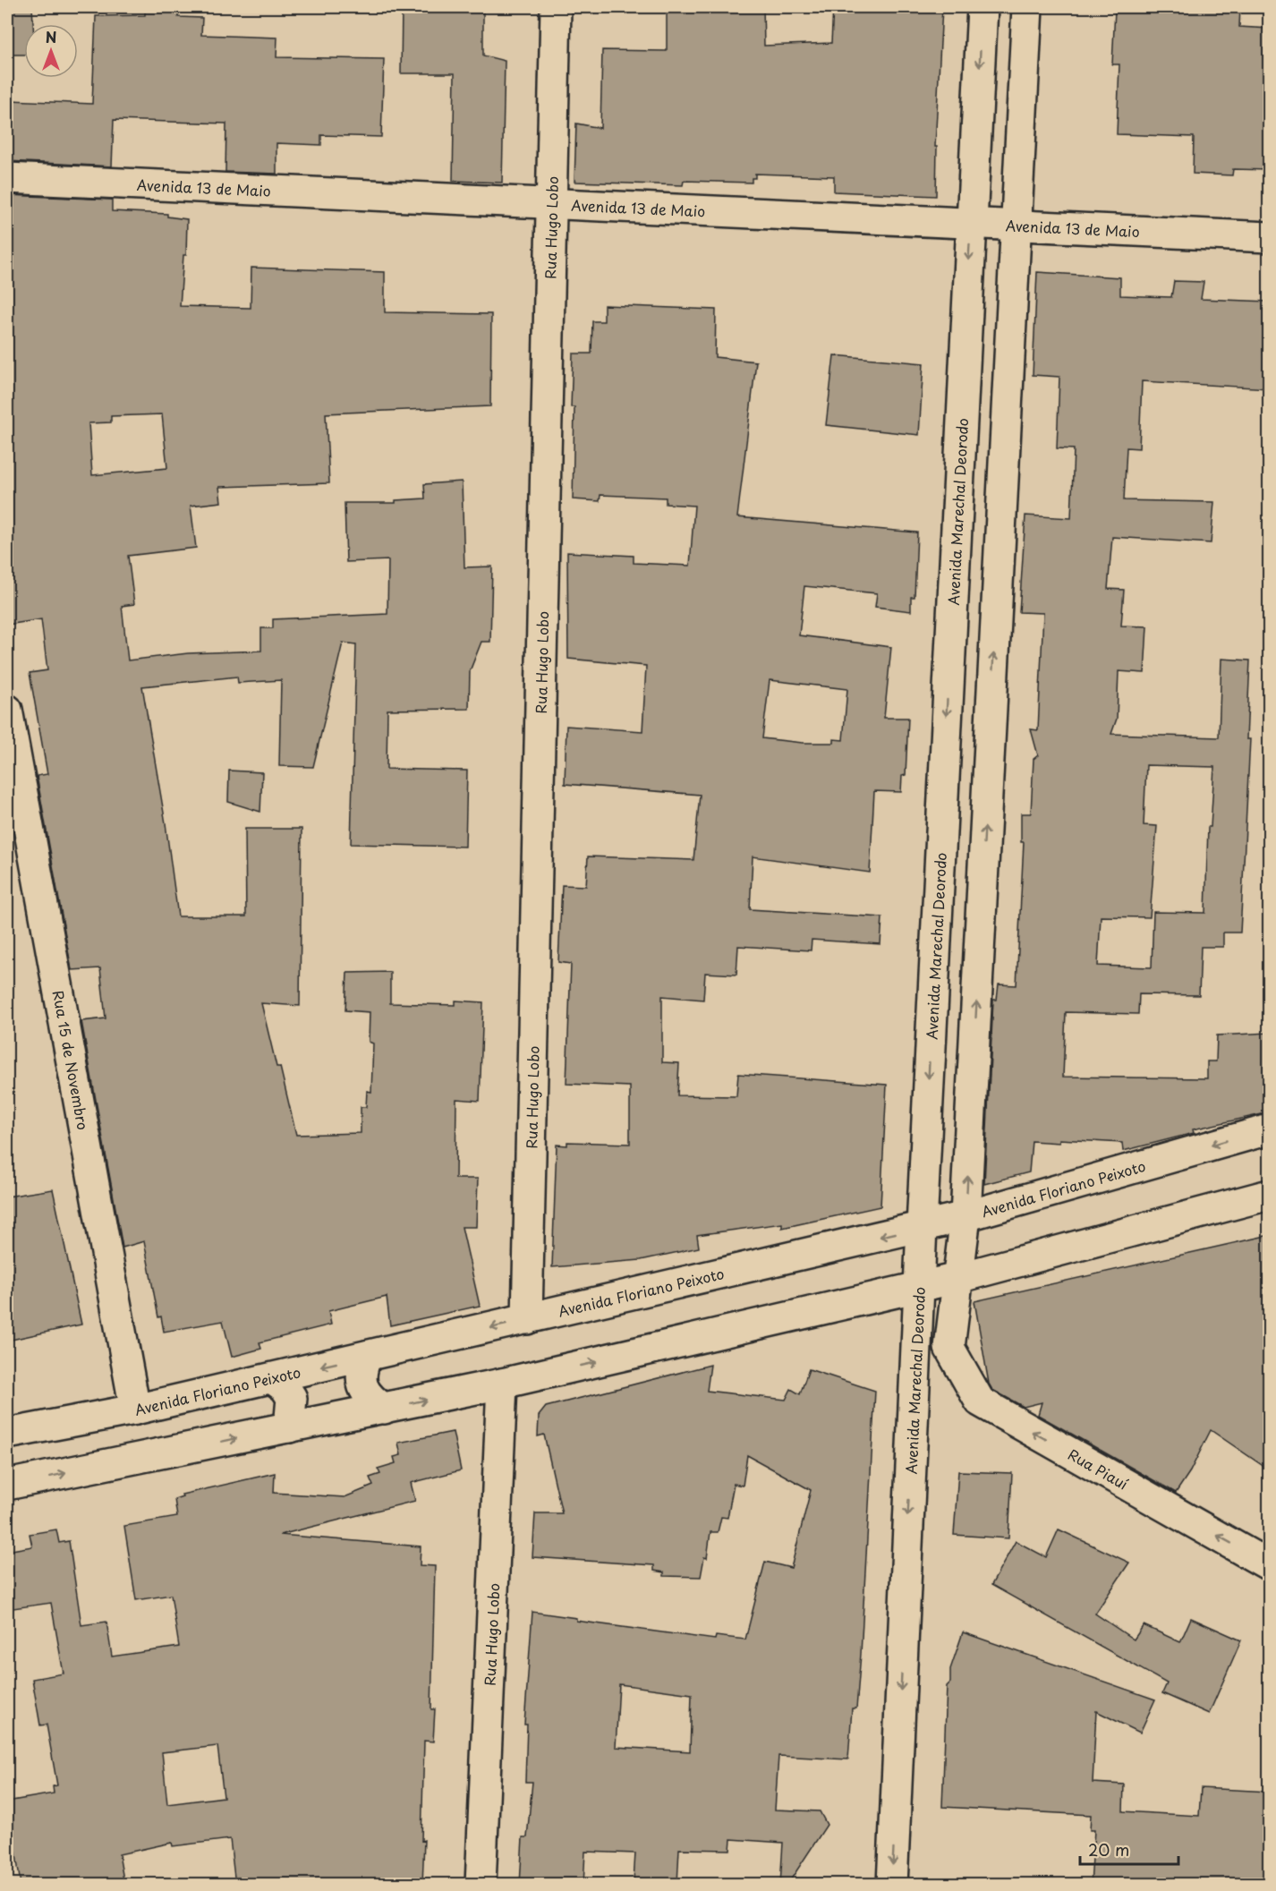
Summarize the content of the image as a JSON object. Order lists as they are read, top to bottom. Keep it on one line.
{"streets":{"street":["Avenida 13 de Maio","Rua Hugo Lobo","Avenida Marechal Deorodo","Rua 15 de Novembro","Avenida Floriano Peixoto","Rua Piauí"]},"crossings":[["Avenida 13 de Maio","Rua Hugo Lobo"],["Avenida 13 de Maio","Avenida Marechal Deorodo"],["Rua Hugo Lobo","Avenida Floriano Peixoto"],["Avenida Marechal Deorodo","Avenida Floriano Peixoto"],["Rua 15 de Novembro","Avenida Floriano Peixoto"]],"one_way":["Rua Piauí"],"scale_bar":"20 m","north":"top"}
